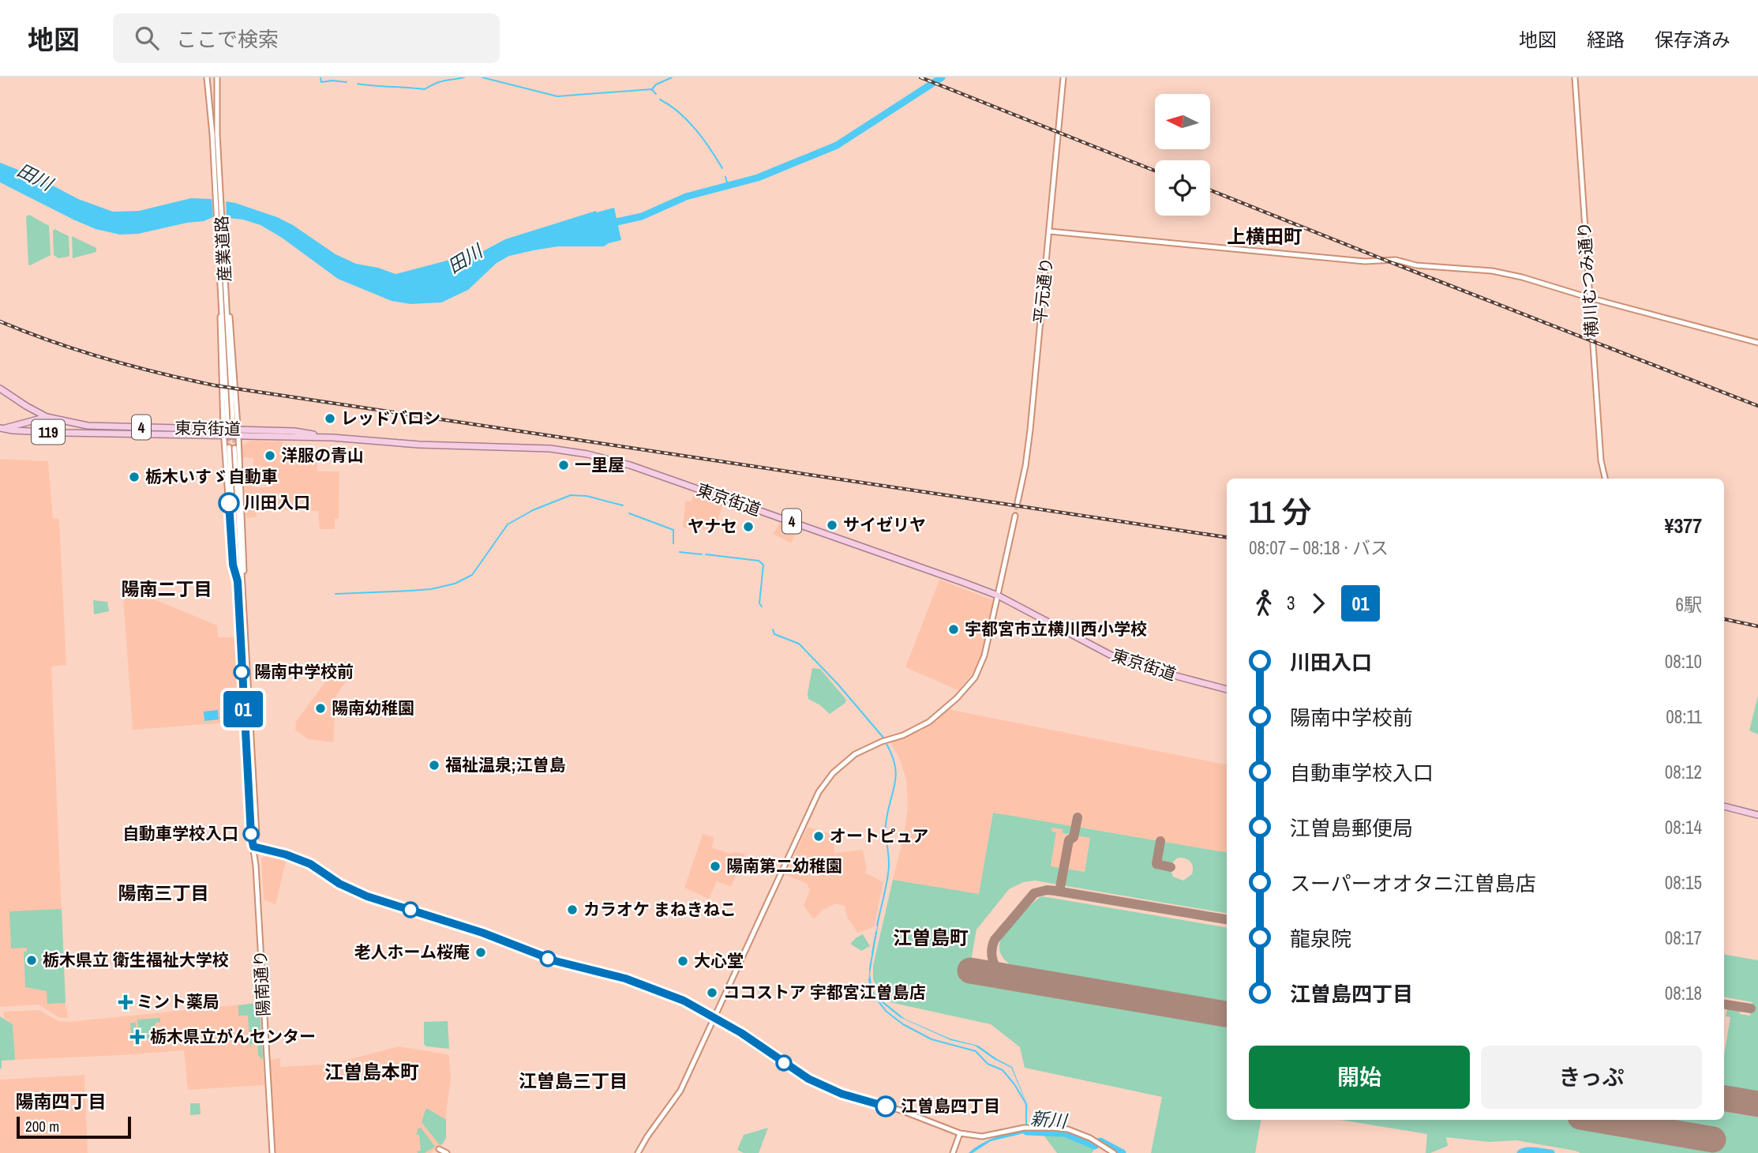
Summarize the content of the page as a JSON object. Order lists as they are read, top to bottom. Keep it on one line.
{"streets":{"highway":["4","東京街道","119"],"street":["産業道路","横川むつみ通り","平元通り","陽南通り"]},"crossings":[["4","東京街道"]],"districts":["上横田町","陽南二丁目","陽南三丁目","江曽島町","江曽島本町","江曽島三丁目","陽南四丁目"],"water":["田川","新川"],"places":{"other":["レッドバロン","洋服の青山","一里屋","栃木いすゞ自動車","川田入口","サイゼリヤ","ヤナセ","宇都宮市立横川西小学校","陽南中学校前","陽南幼稚園","福祉温泉;江曽島","自動車学校入口","オートピュア","陽南第二幼稚園","カラオケ まねきねこ","老人ホーム桜庵","栃木県立 衛生福祉大学校","大心堂","ココストア 宇都宮江曽島店","江曽島四丁目"],"health":["ミント薬局","栃木県立がんセンター"]},"lines":["bus line 01"],"scale_bar":"200 m","north":"left","page":{"header":"地図","search":"ここで検索","nav":["地図","経路","保存済み"],"on_map":"01","heading":["11 分","08:07 – 08:18 · バス","¥377"],"legs":["3","01","6駅"],"list":[{"name":"川田入口","value":"08:10"},{"name":"陽南中学校前","value":"08:11"},{"name":"自動車学校入口","value":"08:12"},{"name":"江曽島郵便局","value":"08:14"},{"name":"スーパーオオタニ江曽島店","value":"08:15"},{"name":"龍泉院","value":"08:17"},{"name":"江曽島四丁目","value":"08:18"}],"buttons":["開始","きっぷ"],"scale":"200 m"}}
